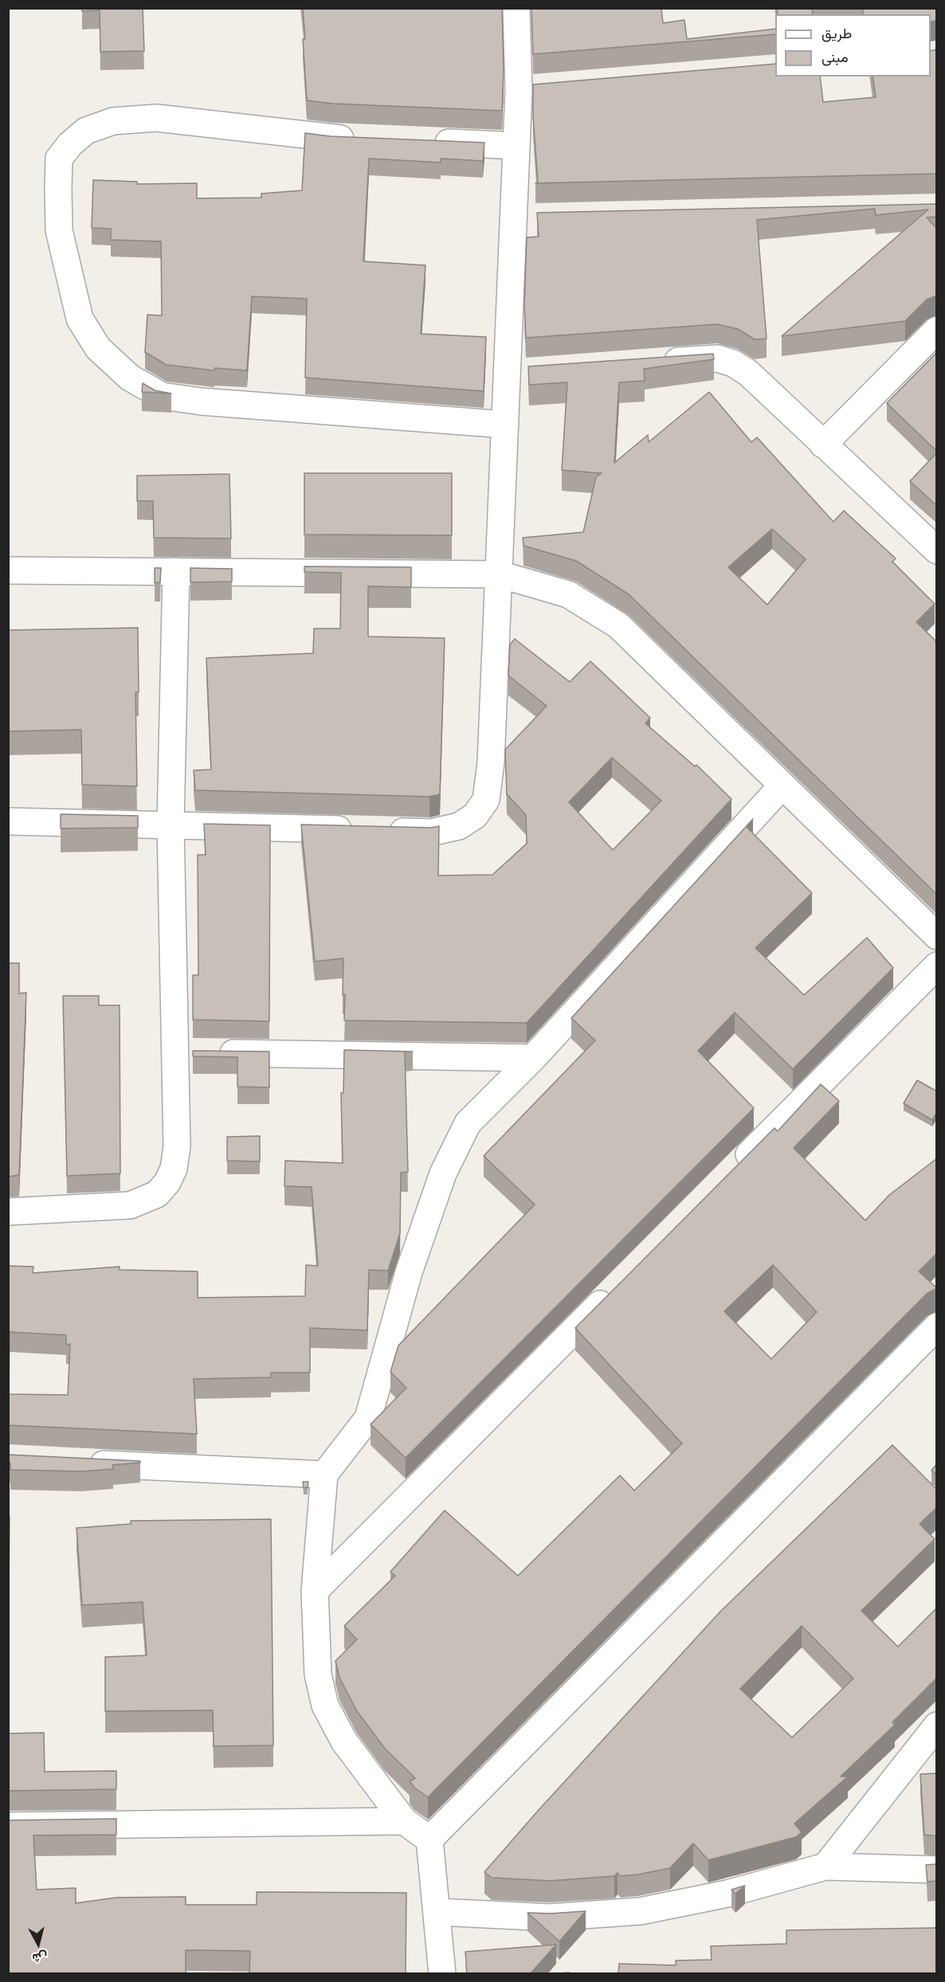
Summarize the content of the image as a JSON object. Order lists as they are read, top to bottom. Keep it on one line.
{"legend":["طريق","مبنى"],"north":"bottom"}
